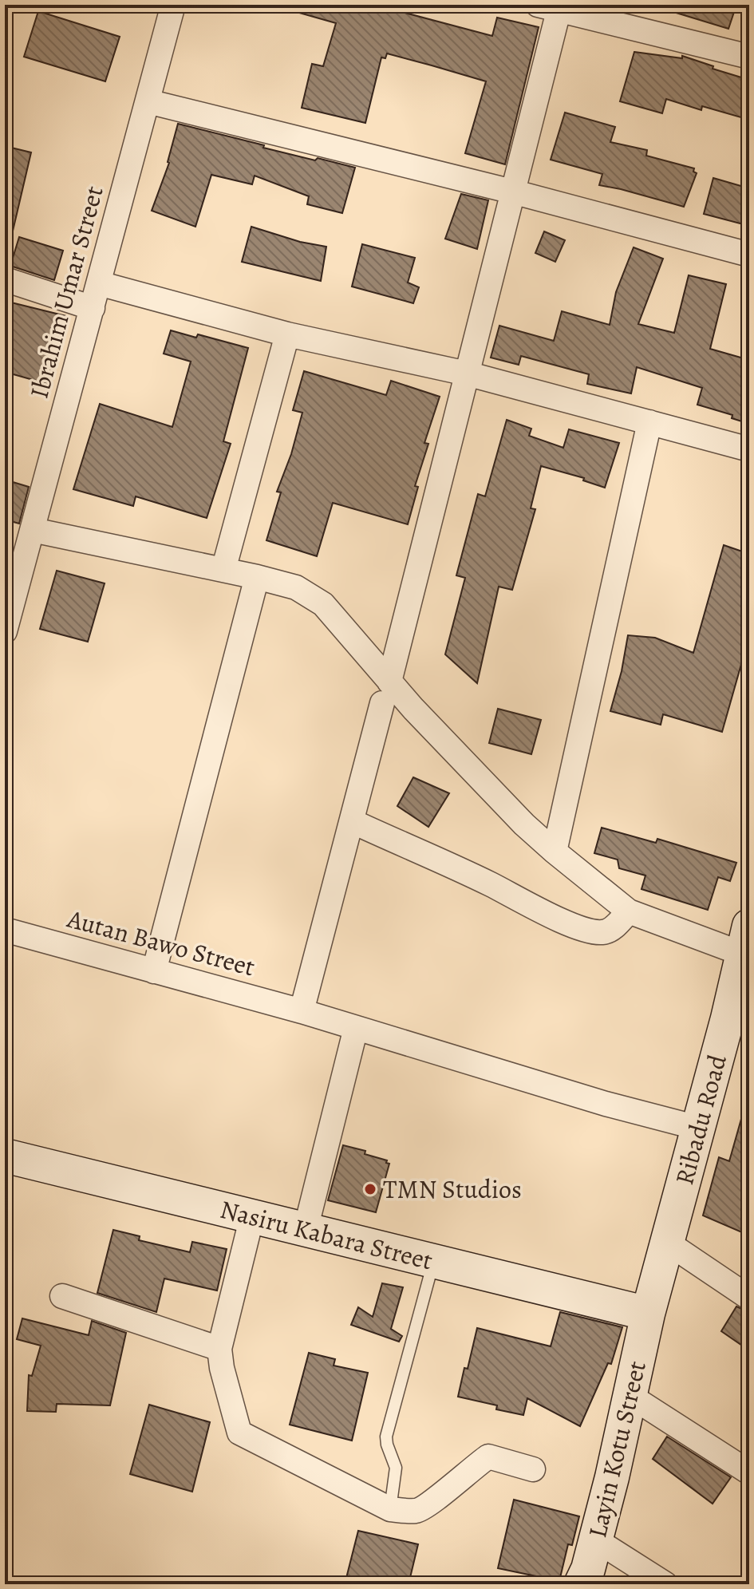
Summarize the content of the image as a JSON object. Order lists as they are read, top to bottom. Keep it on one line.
{"streets":{"street":["Ibrahim Umar Street","Autan Bawo Street","Ribadu Road","Nasiru Kabara Street","Layin Kotu Street"]},"crossings":[["Autan Bawo Street","Ribadu Road"],["Ribadu Road","Nasiru Kabara Street"],["Ribadu Road","Layin Kotu Street"],["Nasiru Kabara Street","Layin Kotu Street"]],"places":["TMN Studios"]}
